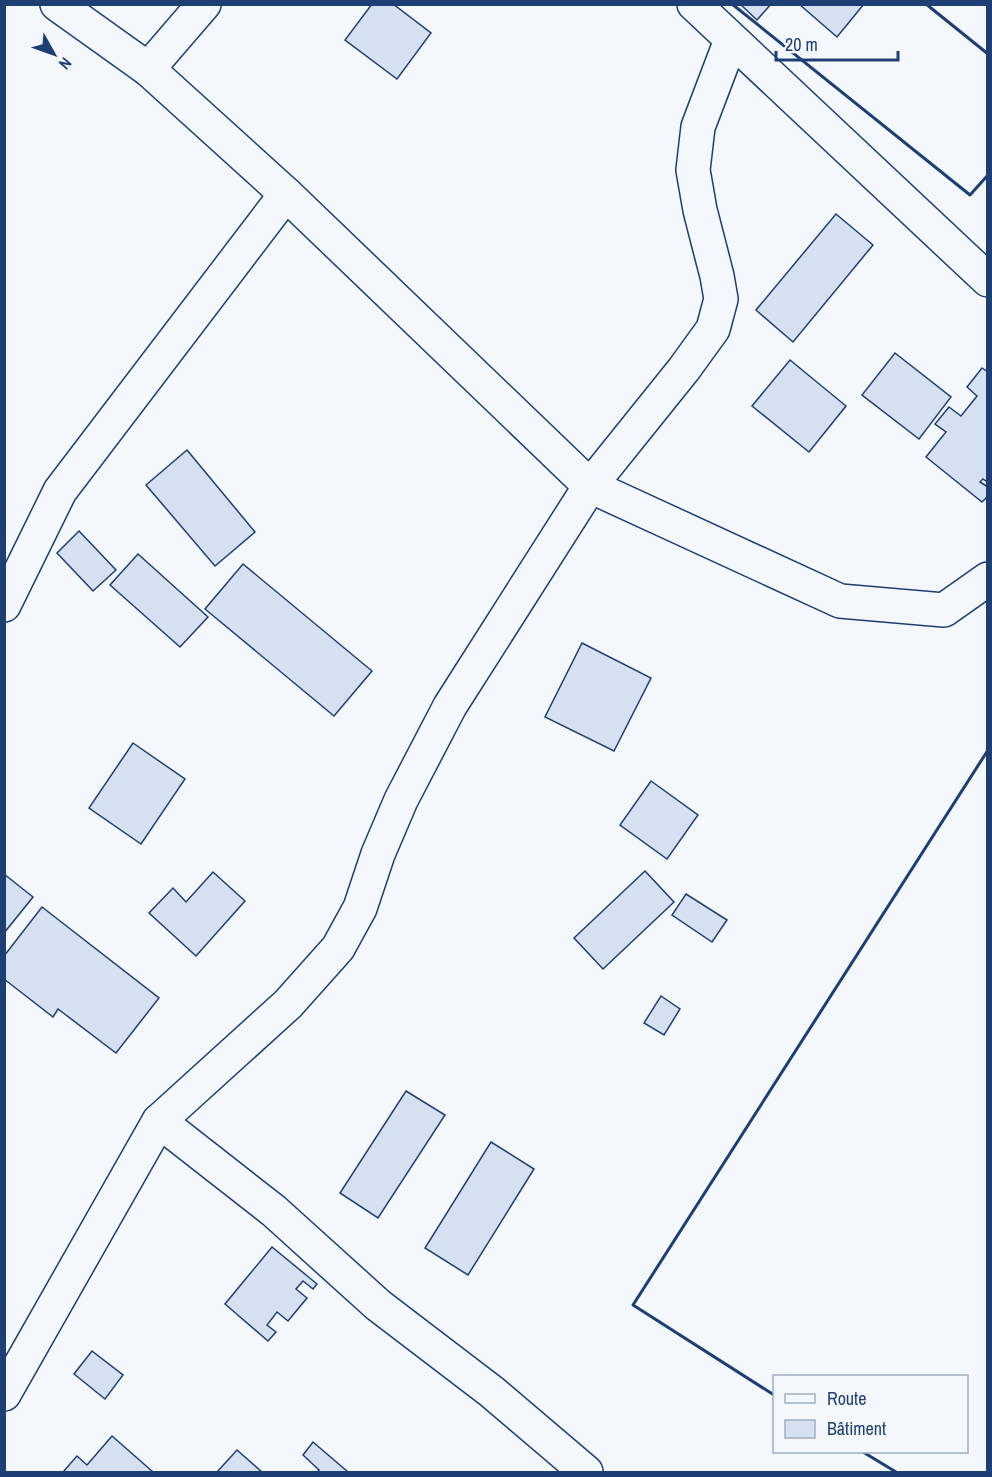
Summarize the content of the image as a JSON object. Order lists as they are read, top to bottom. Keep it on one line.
{"legend":["Route","Bâtiment"],"scale_bar":"20 m","north":"bottom right"}
